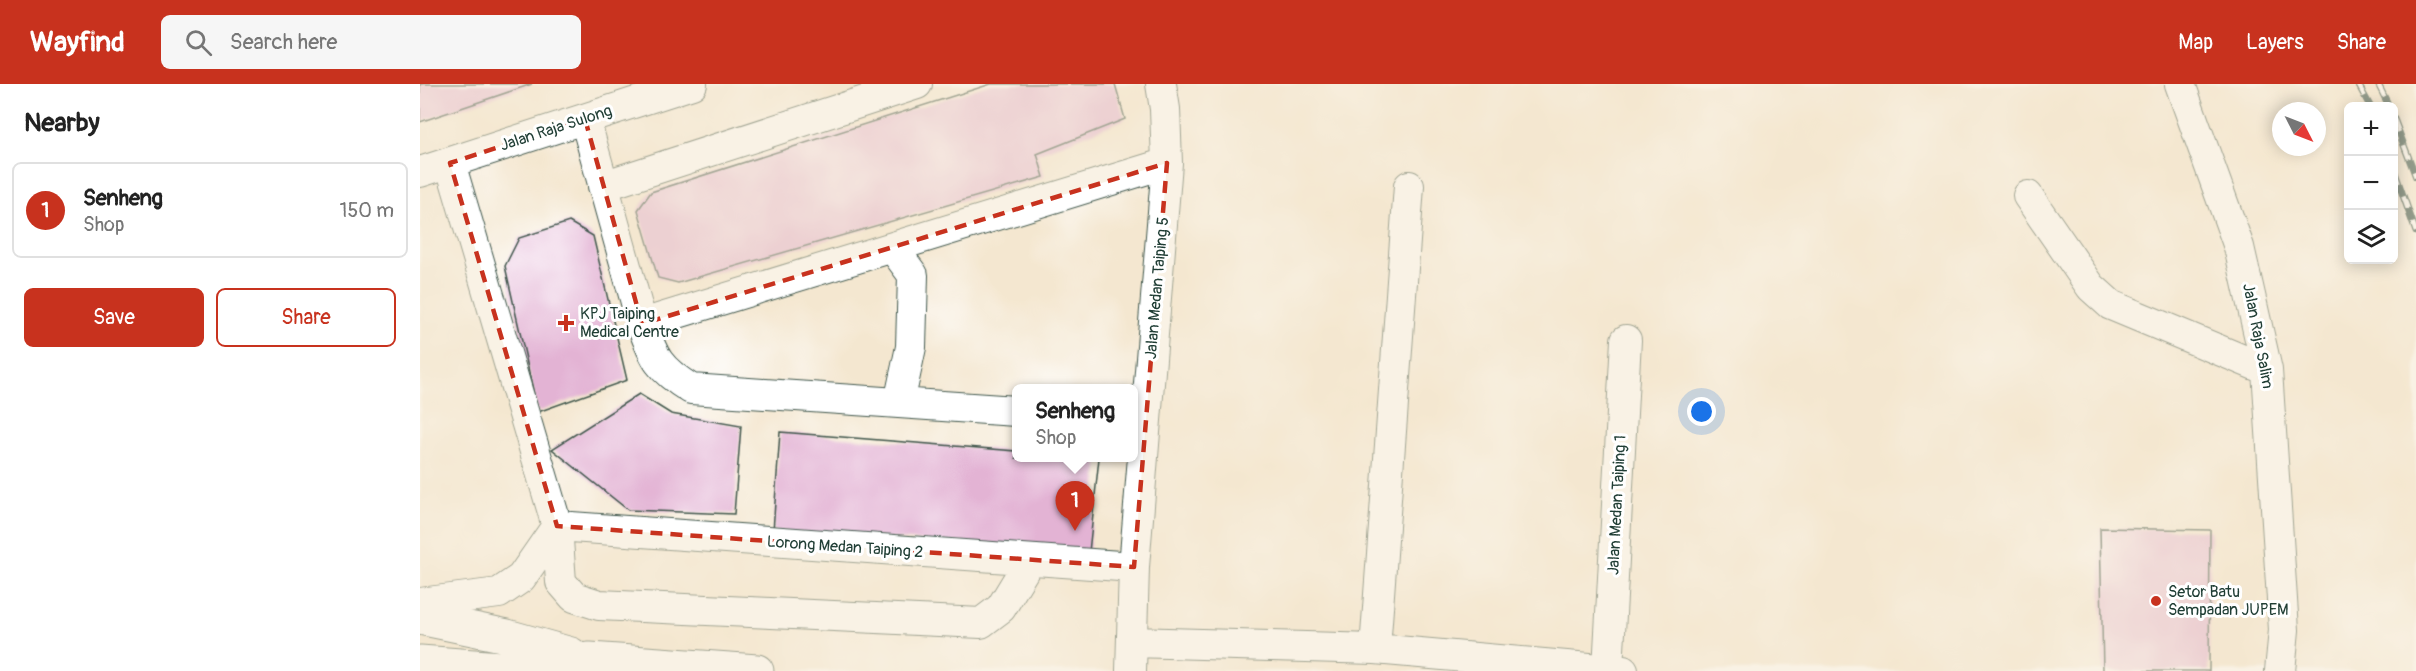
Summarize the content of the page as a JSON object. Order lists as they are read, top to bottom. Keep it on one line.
{"streets":{"street":["Jalan Raja Sulong","Jalan Medan Taiping 5","Jalan Raja Salim","Jalan Medan Taiping 1","Lorong Medan Taiping 2"]},"crossings":[["Jalan Medan Taiping 5","Lorong Medan Taiping 2"]],"places":{"health":["KPJ Taiping Medical Centre"],"other":["Setor Batu Sempadan JUPEM"]},"north":"bottom right","page":{"header":"Wayfind","search":"Search here","nav":["Map","Layers","Share"],"heading":"Nearby","map_buttons":["+","−"],"list":[{"mark":"1","name":"Senheng","note":"Shop","value":"150 m"}],"buttons":["Save","Share"],"popup":["Senheng","Shop"],"pins":"1"}}
